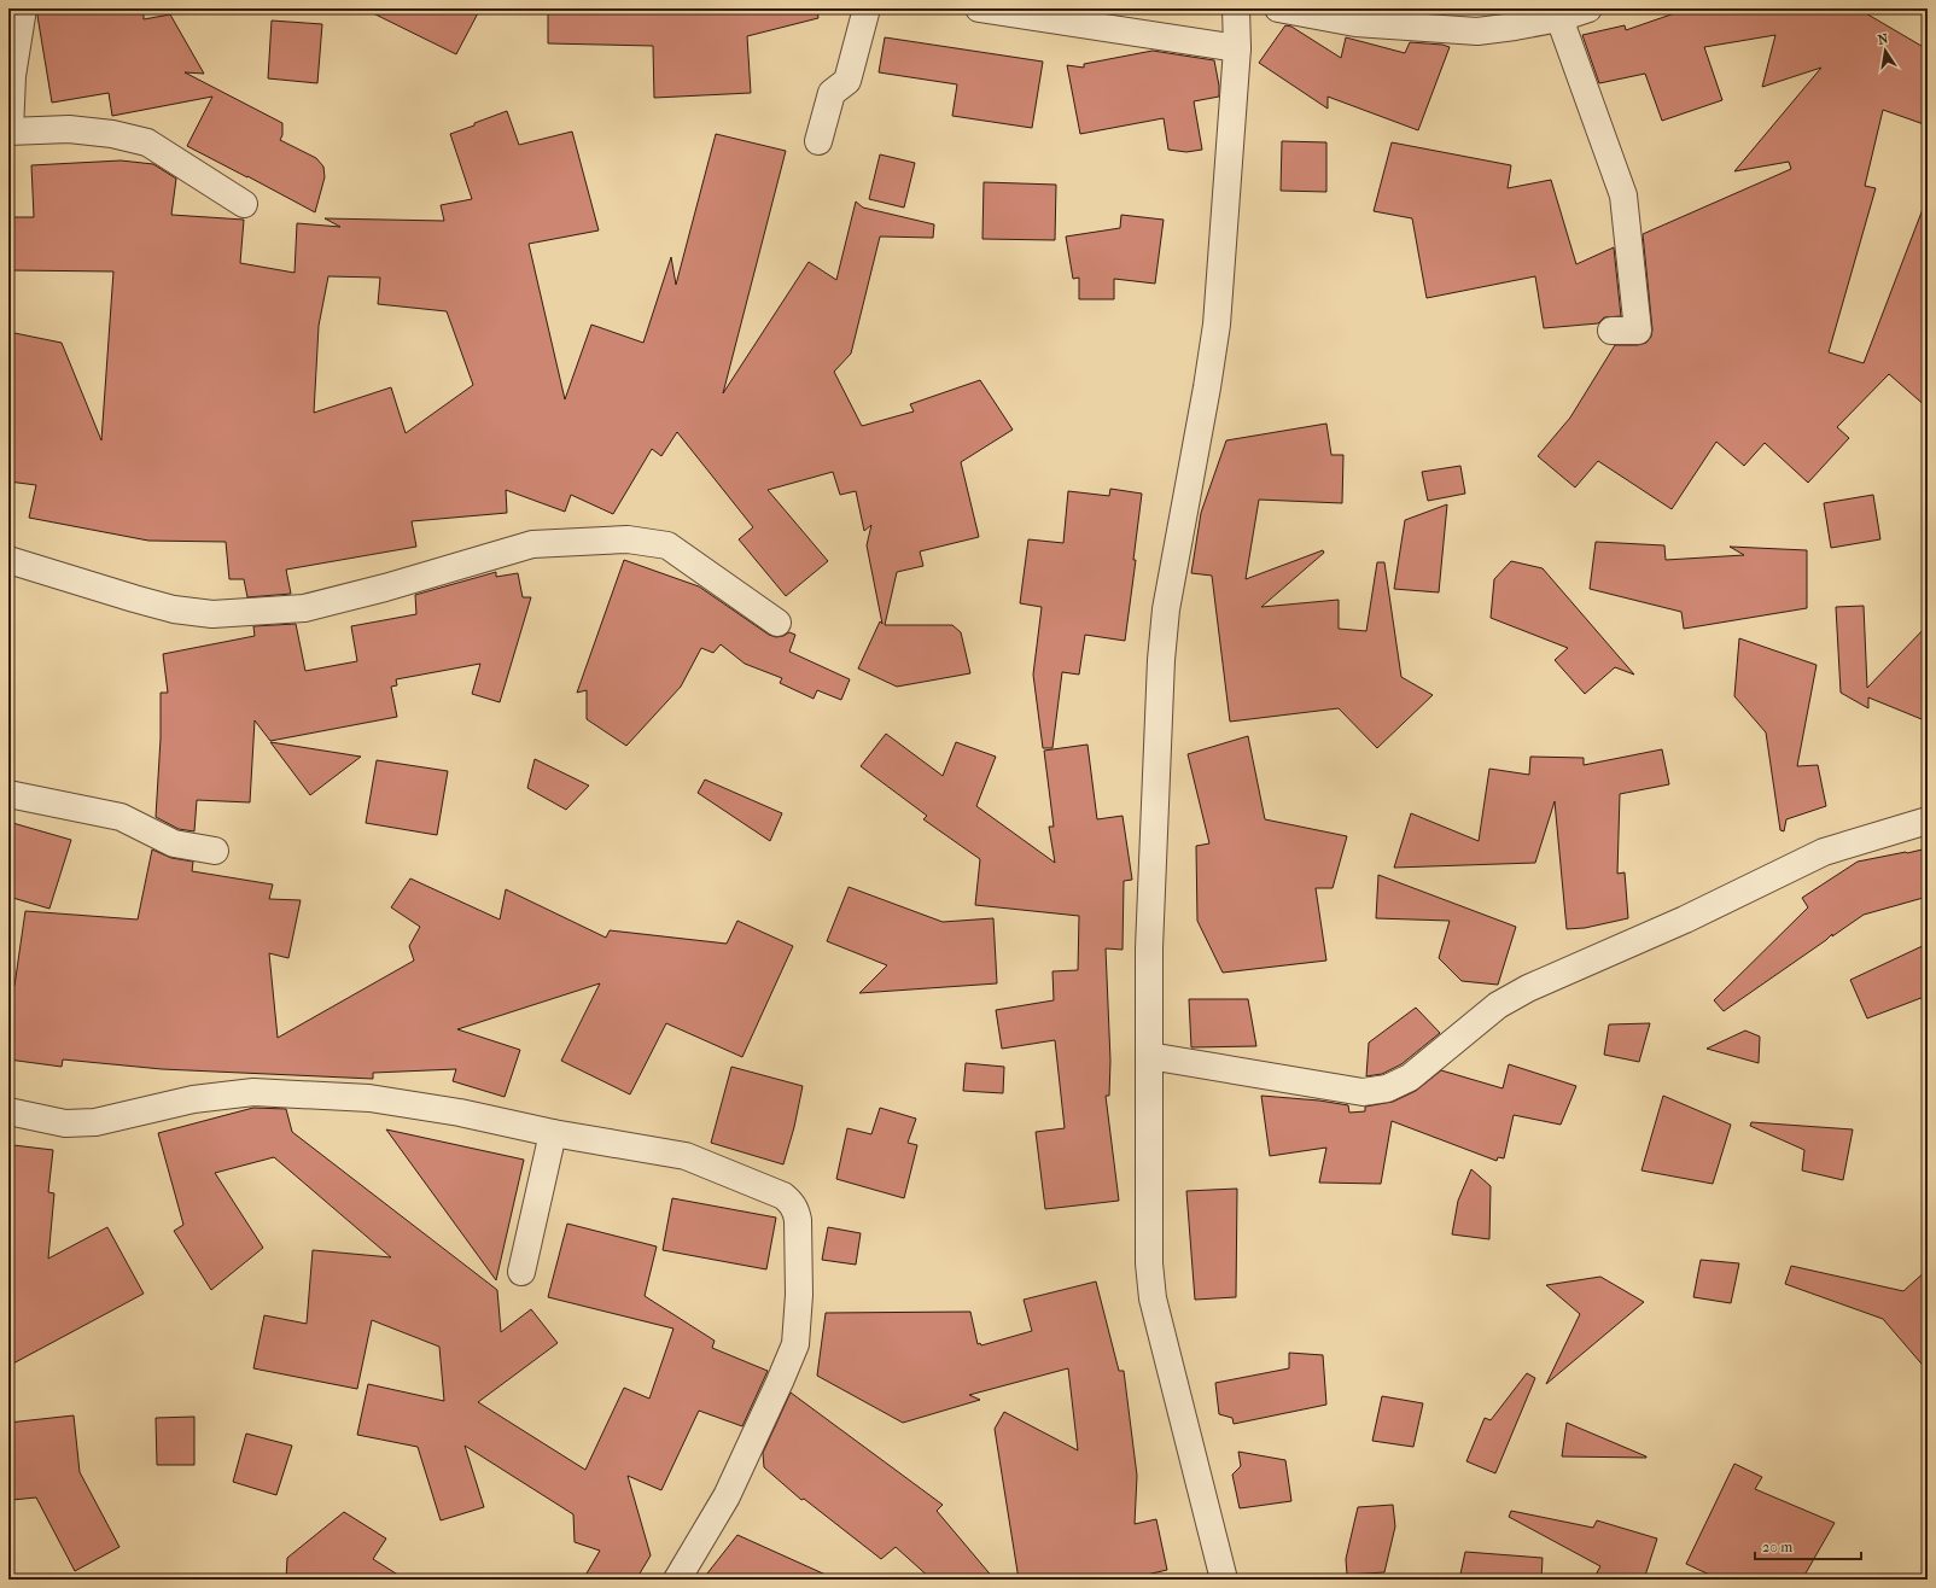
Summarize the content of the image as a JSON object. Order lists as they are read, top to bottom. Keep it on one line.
{"scale_bar":"20 m","north":"top"}
